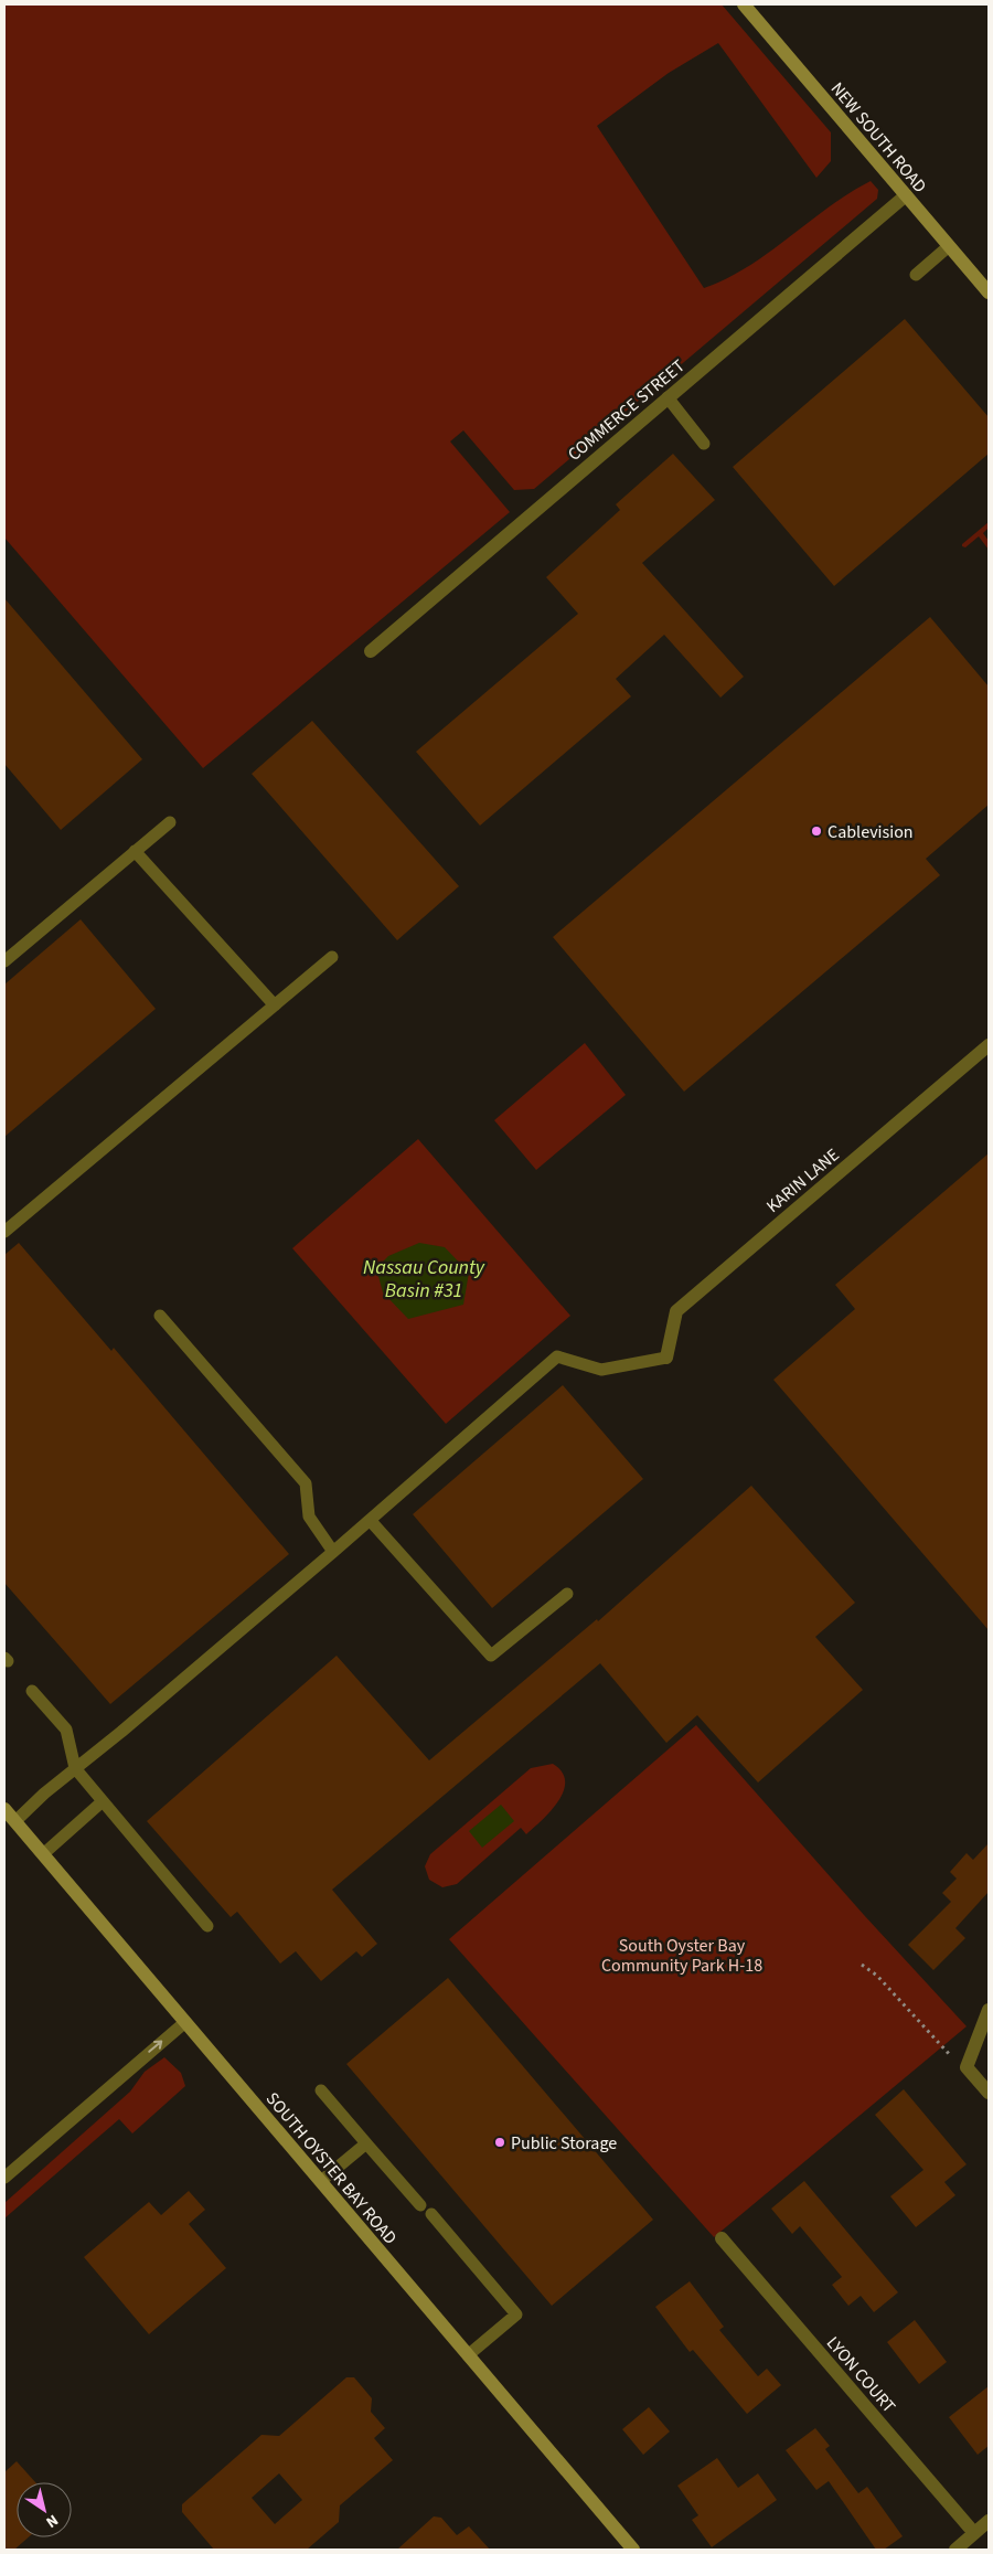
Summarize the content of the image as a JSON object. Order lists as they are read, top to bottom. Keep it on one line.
{"streets":{"main road":["NEW SOUTH ROAD","SOUTH OYSTER BAY ROAD"],"street":["COMMERCE STREET","KARIN LANE","LYON COURT"]},"crossings":[["NEW SOUTH ROAD","COMMERCE STREET"]],"water":["Nassau County Basin #31"],"parks":["South Oyster Bay Community Park H-18"],"places":["Cablevision","Public Storage"],"north":"bottom right"}
